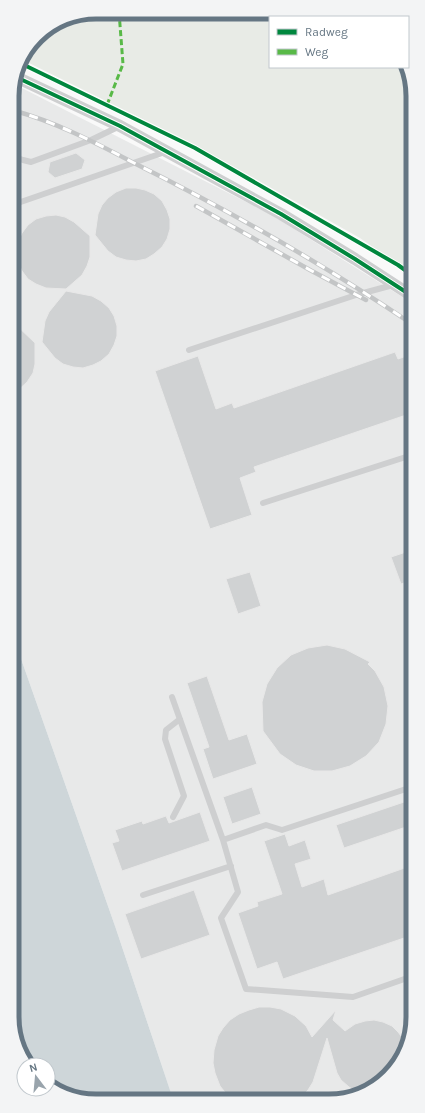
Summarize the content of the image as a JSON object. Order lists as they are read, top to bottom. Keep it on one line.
{"legend":["Radweg","Weg"],"north":"top"}
